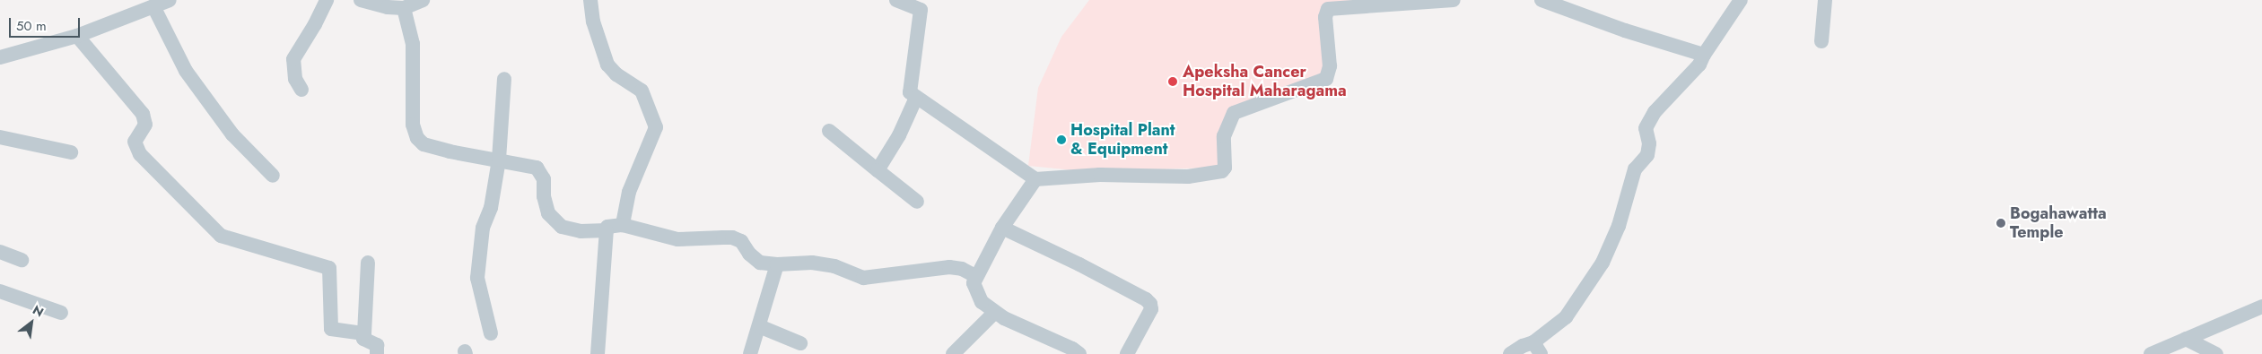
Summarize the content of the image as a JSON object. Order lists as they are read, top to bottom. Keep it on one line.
{"places":["Apeksha Cancer Hospital Maharagama","Hospital Plant & Equipment","Bogahawatta Temple"],"scale_bar":"50 m","north":"top right"}
